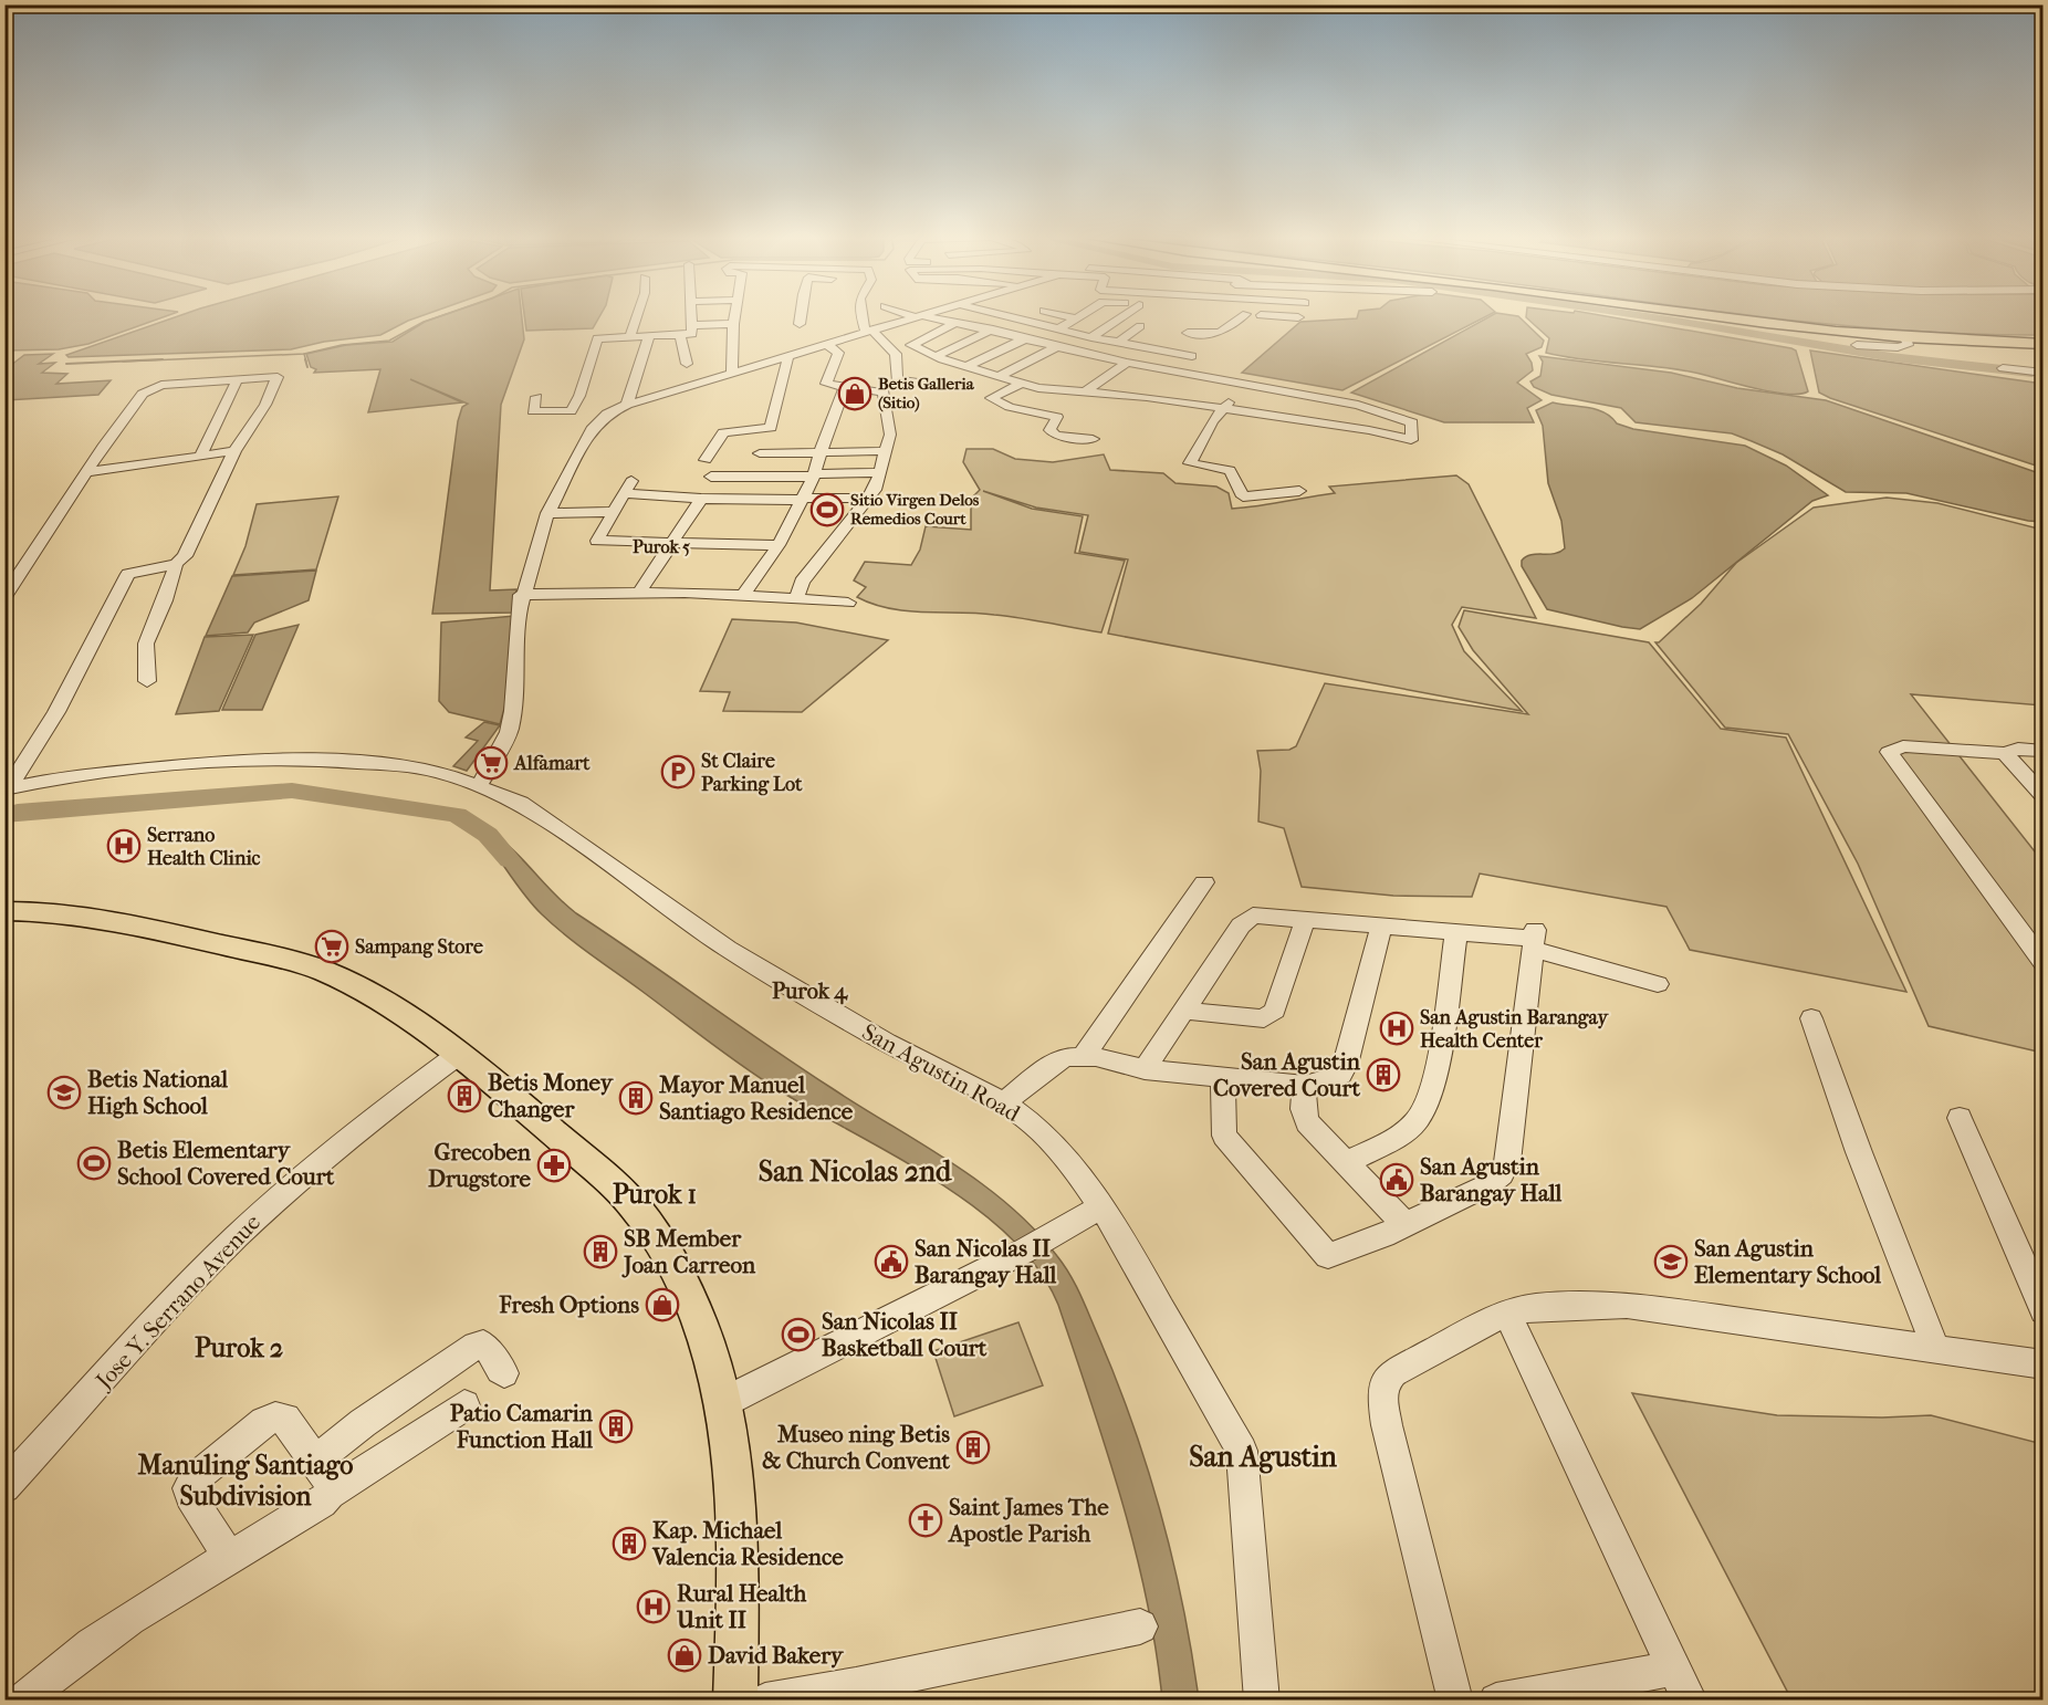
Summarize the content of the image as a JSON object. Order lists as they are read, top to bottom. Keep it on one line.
{"streets":{"street":["San Agustin Road","Jose Y. Serrano Avenue"]},"districts":["Purok 5","Purok 4","San Nicolas 2nd","Purok 1","Purok 2","San Agustin","Manuling Santiago Subdivision"],"places":{"shop":["Betis Galleria (Sitio)","Fresh Options","David Bakery"],"sports":["Sitio Virgen Delos Remedios Court","Betis Elementary School Covered Court","San Nicolas II Basketball Court"],"supermarket":["Alfamart","Sampang Store"],"parking":["St Claire Parking Lot"],"hospital":["Serrano Health Clinic","San Agustin Barangay Health Center","Rural Health Unit II"],"building":["San Agustin Covered Court","Betis Money Changer","Mayor Manuel Santiago Residence","SB Member Joan Carreon","Patio Camarin Function Hall","Museo ning Betis & Church Convent","Kap. Michael Valencia Residence"],"school or university":["Betis National High School","San Agustin Elementary School"],"pharmacy":["Grecoben Drugstore"],"public building":["San Agustin Barangay Hall","San Nicolas II Barangay Hall"],"church":["Saint James The Apostle Parish"]}}
